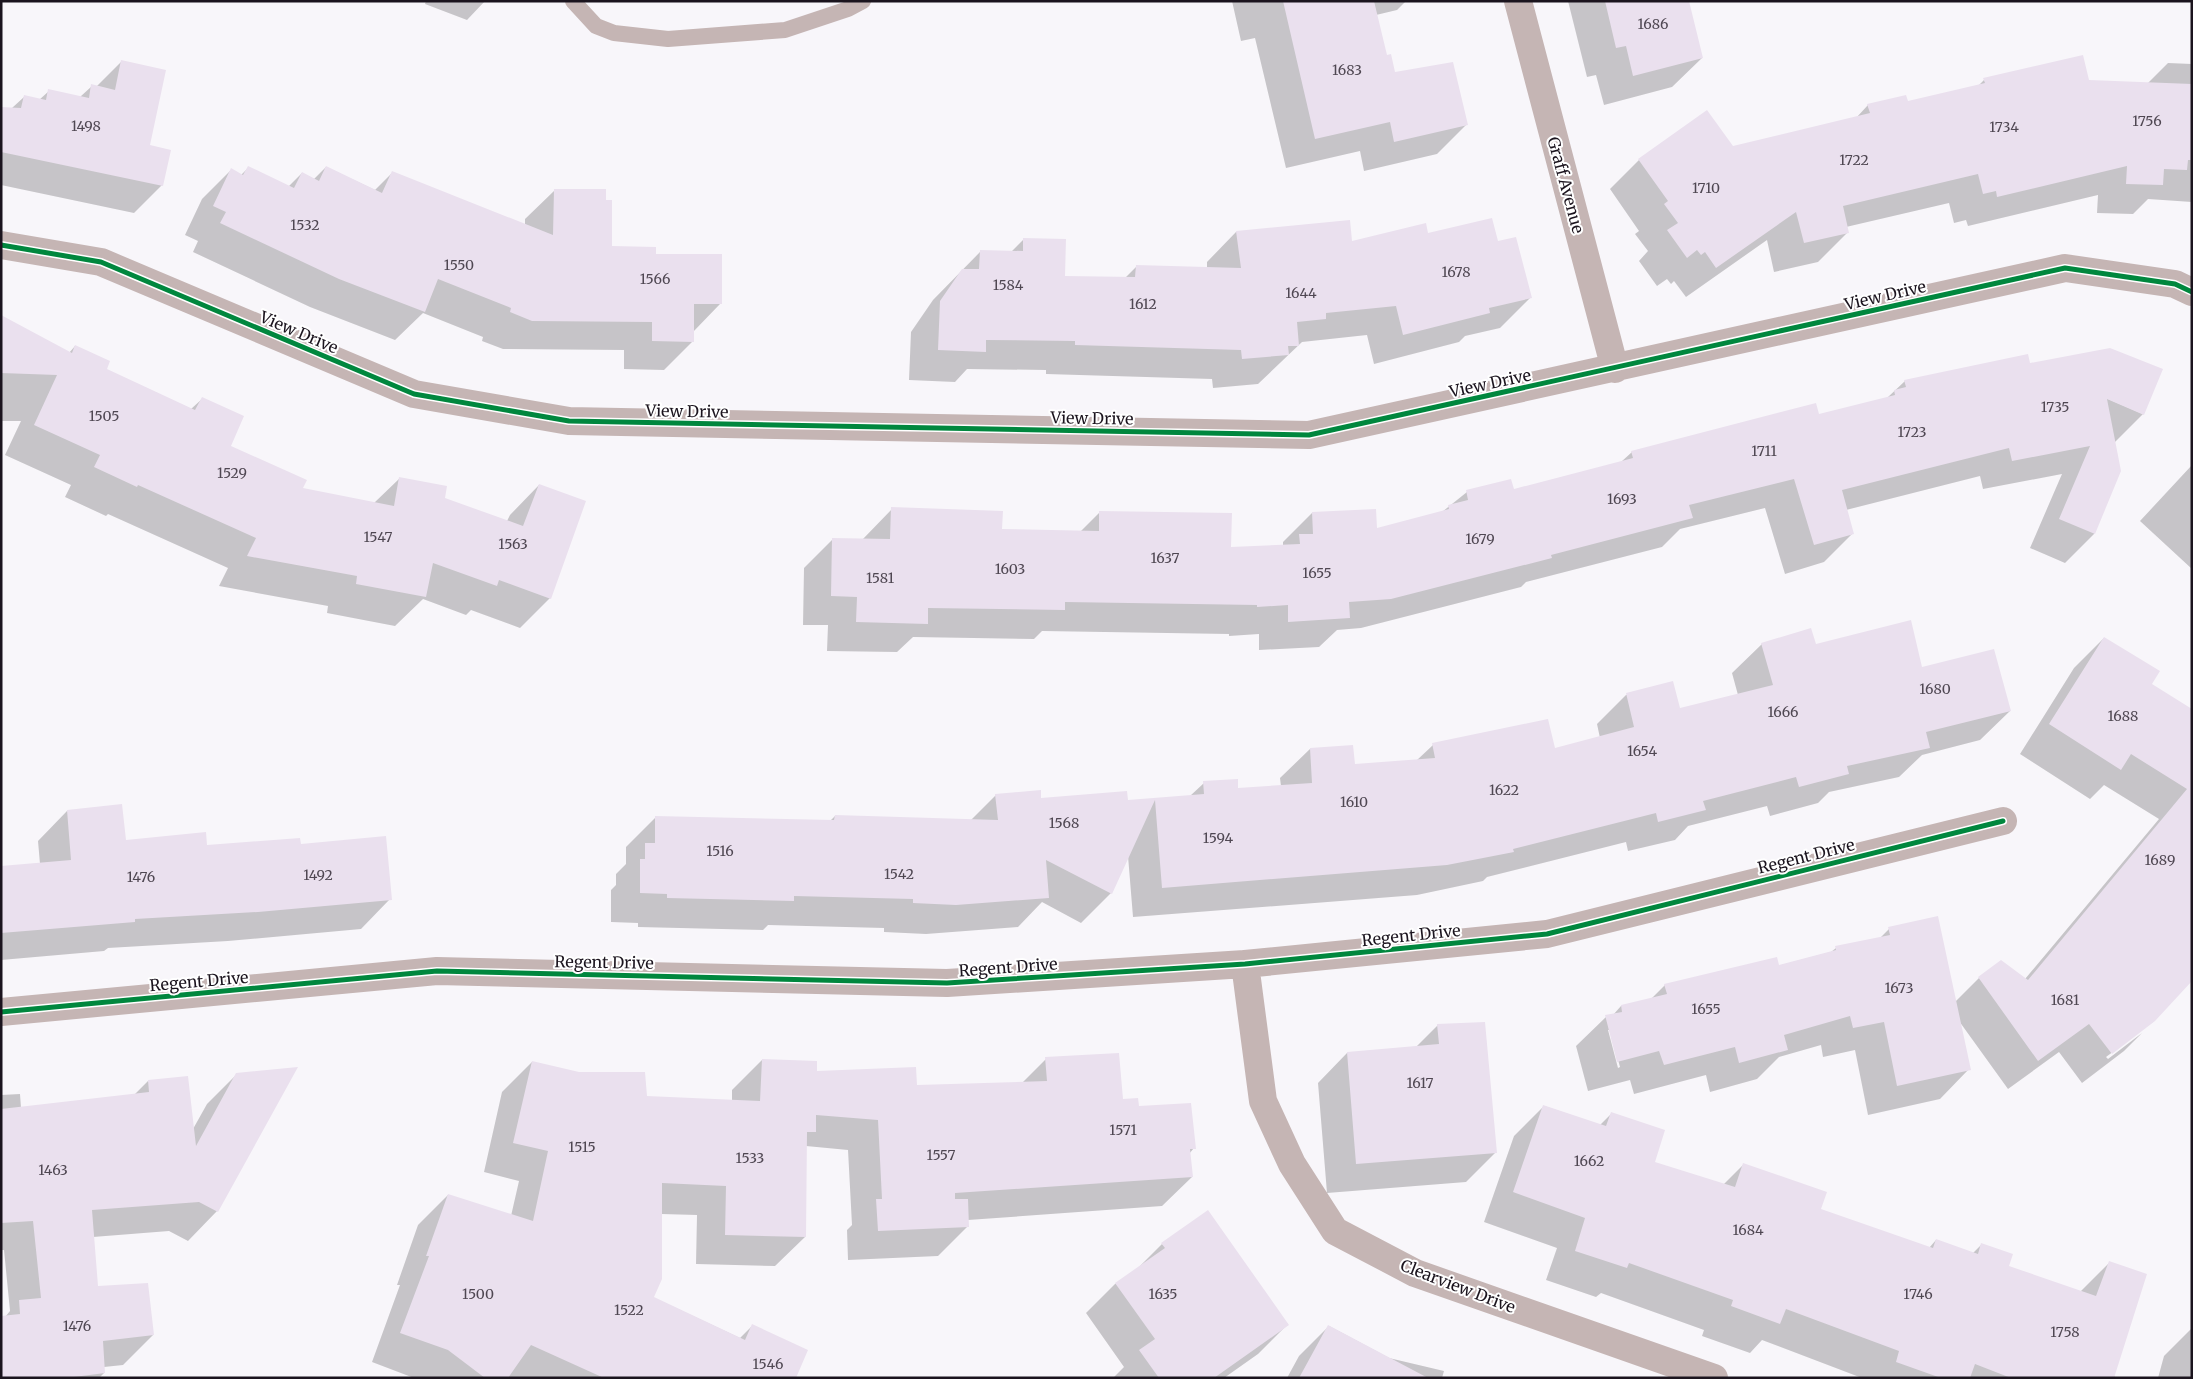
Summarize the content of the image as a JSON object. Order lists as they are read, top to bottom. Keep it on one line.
{"streets":{"street":["Graff Avenue","View Drive","Regent Drive","Clearview Drive"]},"crossings":[["Graff Avenue","View Drive"],["Regent Drive","Clearview Drive"]],"house_numbers":["1686","1683","1756","1498","1734","1722","1710","1532","1550","1678","1566","1584","1644","1612","1735","1505","1723","1711","1529","1693","1547","1679","1563","1637","1603","1655","1581","1680","1666","1688","1654","1622","1610","1568","1594","1516","1689","1542","1492","1476","1673","1681","1655","1617","1571","1515","1557","1533","1662","1463","1684","1500","1635","1746","1522","1476","1758","1546"]}
